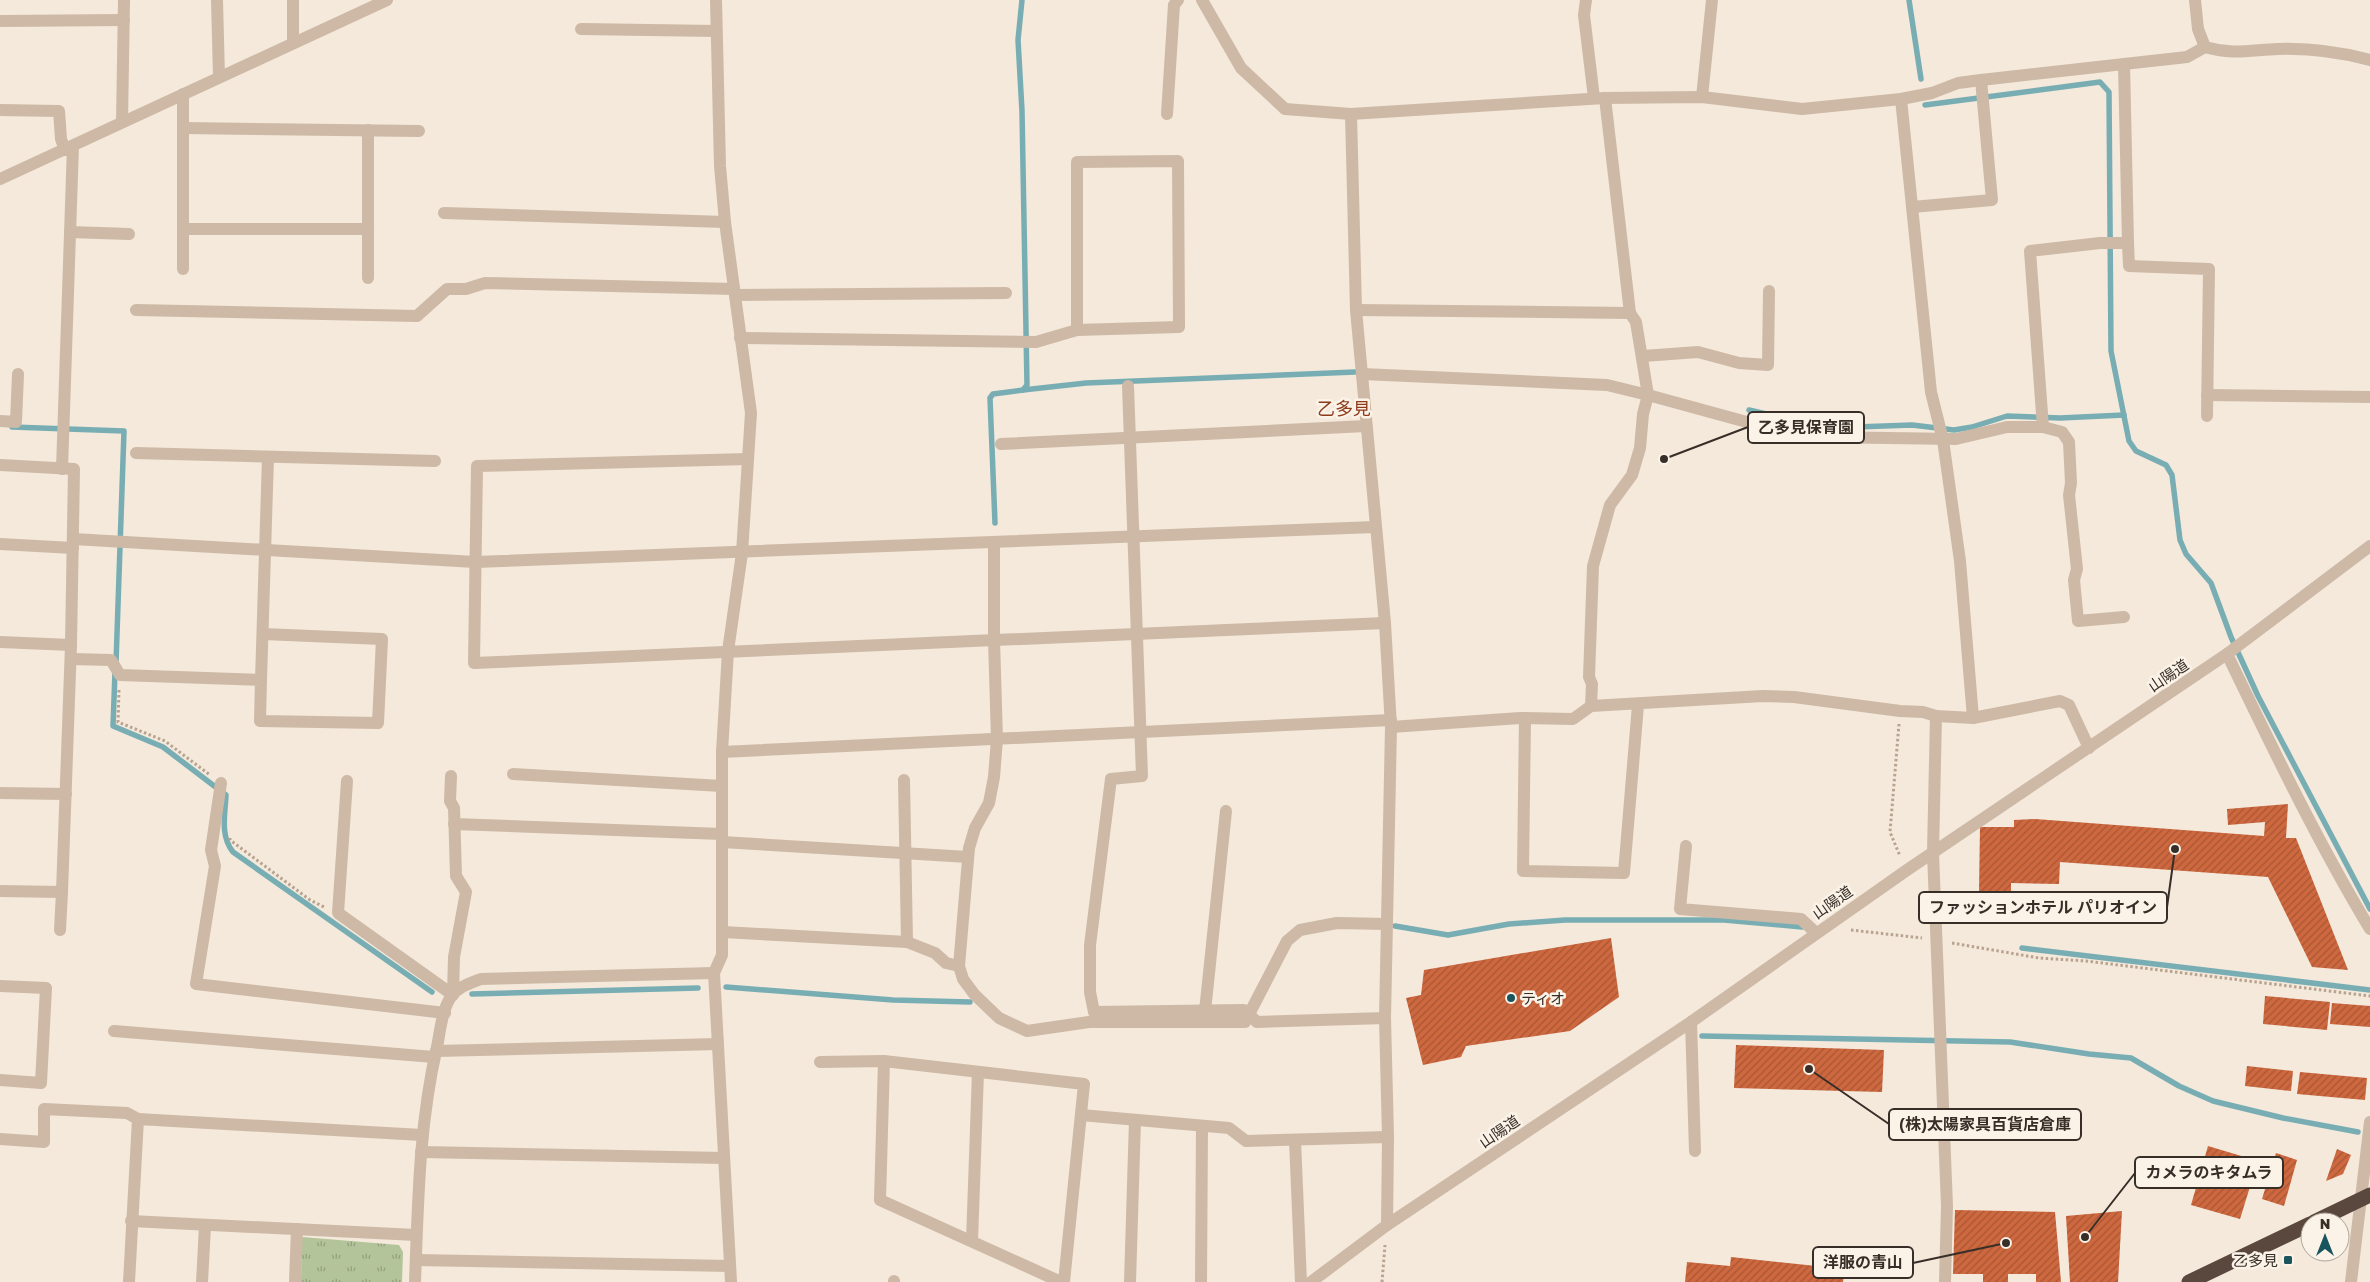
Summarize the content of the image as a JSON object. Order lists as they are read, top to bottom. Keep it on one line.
{"streets":{"street":["山陽道"]},"districts":["乙多見"],"places":{"other":["乙多見保育園","ファッションホテル パリオイン","ティオ","(株)太陽家具百貨店倉庫","カメラのキタムラ","洋服の青山"],"transit":["乙多見"]},"north":"top"}
